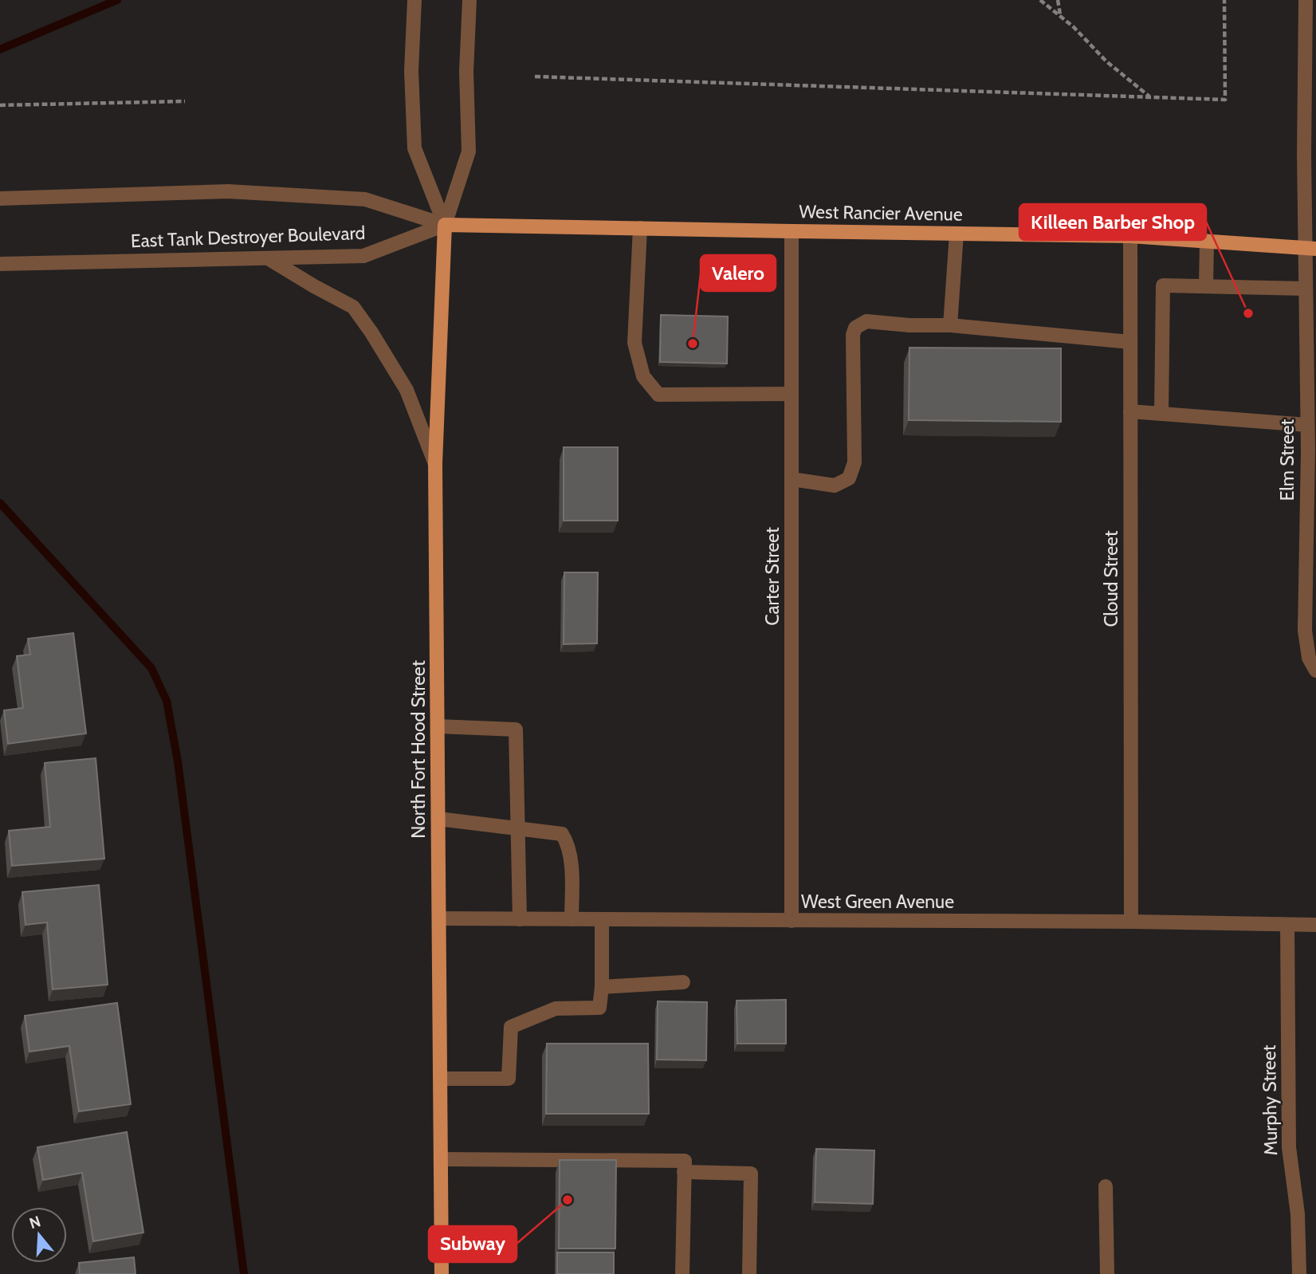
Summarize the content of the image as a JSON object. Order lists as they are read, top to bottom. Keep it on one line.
{"streets":{"main road":["West Rancier Avenue","North Fort Hood Street"],"street":["East Tank Destroyer Boulevard","Elm Street","Carter Street","Cloud Street","West Green Avenue","Murphy Street"]},"crossings":[["West Rancier Avenue","East Tank Destroyer Boulevard"],["West Rancier Avenue","Elm Street"],["West Rancier Avenue","Carter Street"],["West Rancier Avenue","Cloud Street"],["West Rancier Avenue","North Fort Hood Street"],["East Tank Destroyer Boulevard","North Fort Hood Street"],["Carter Street","West Green Avenue"],["Cloud Street","West Green Avenue"],["North Fort Hood Street","West Green Avenue"],["West Green Avenue","Murphy Street"]],"places":["Killeen Barber Shop","Valero","Subway"],"north":"top"}
